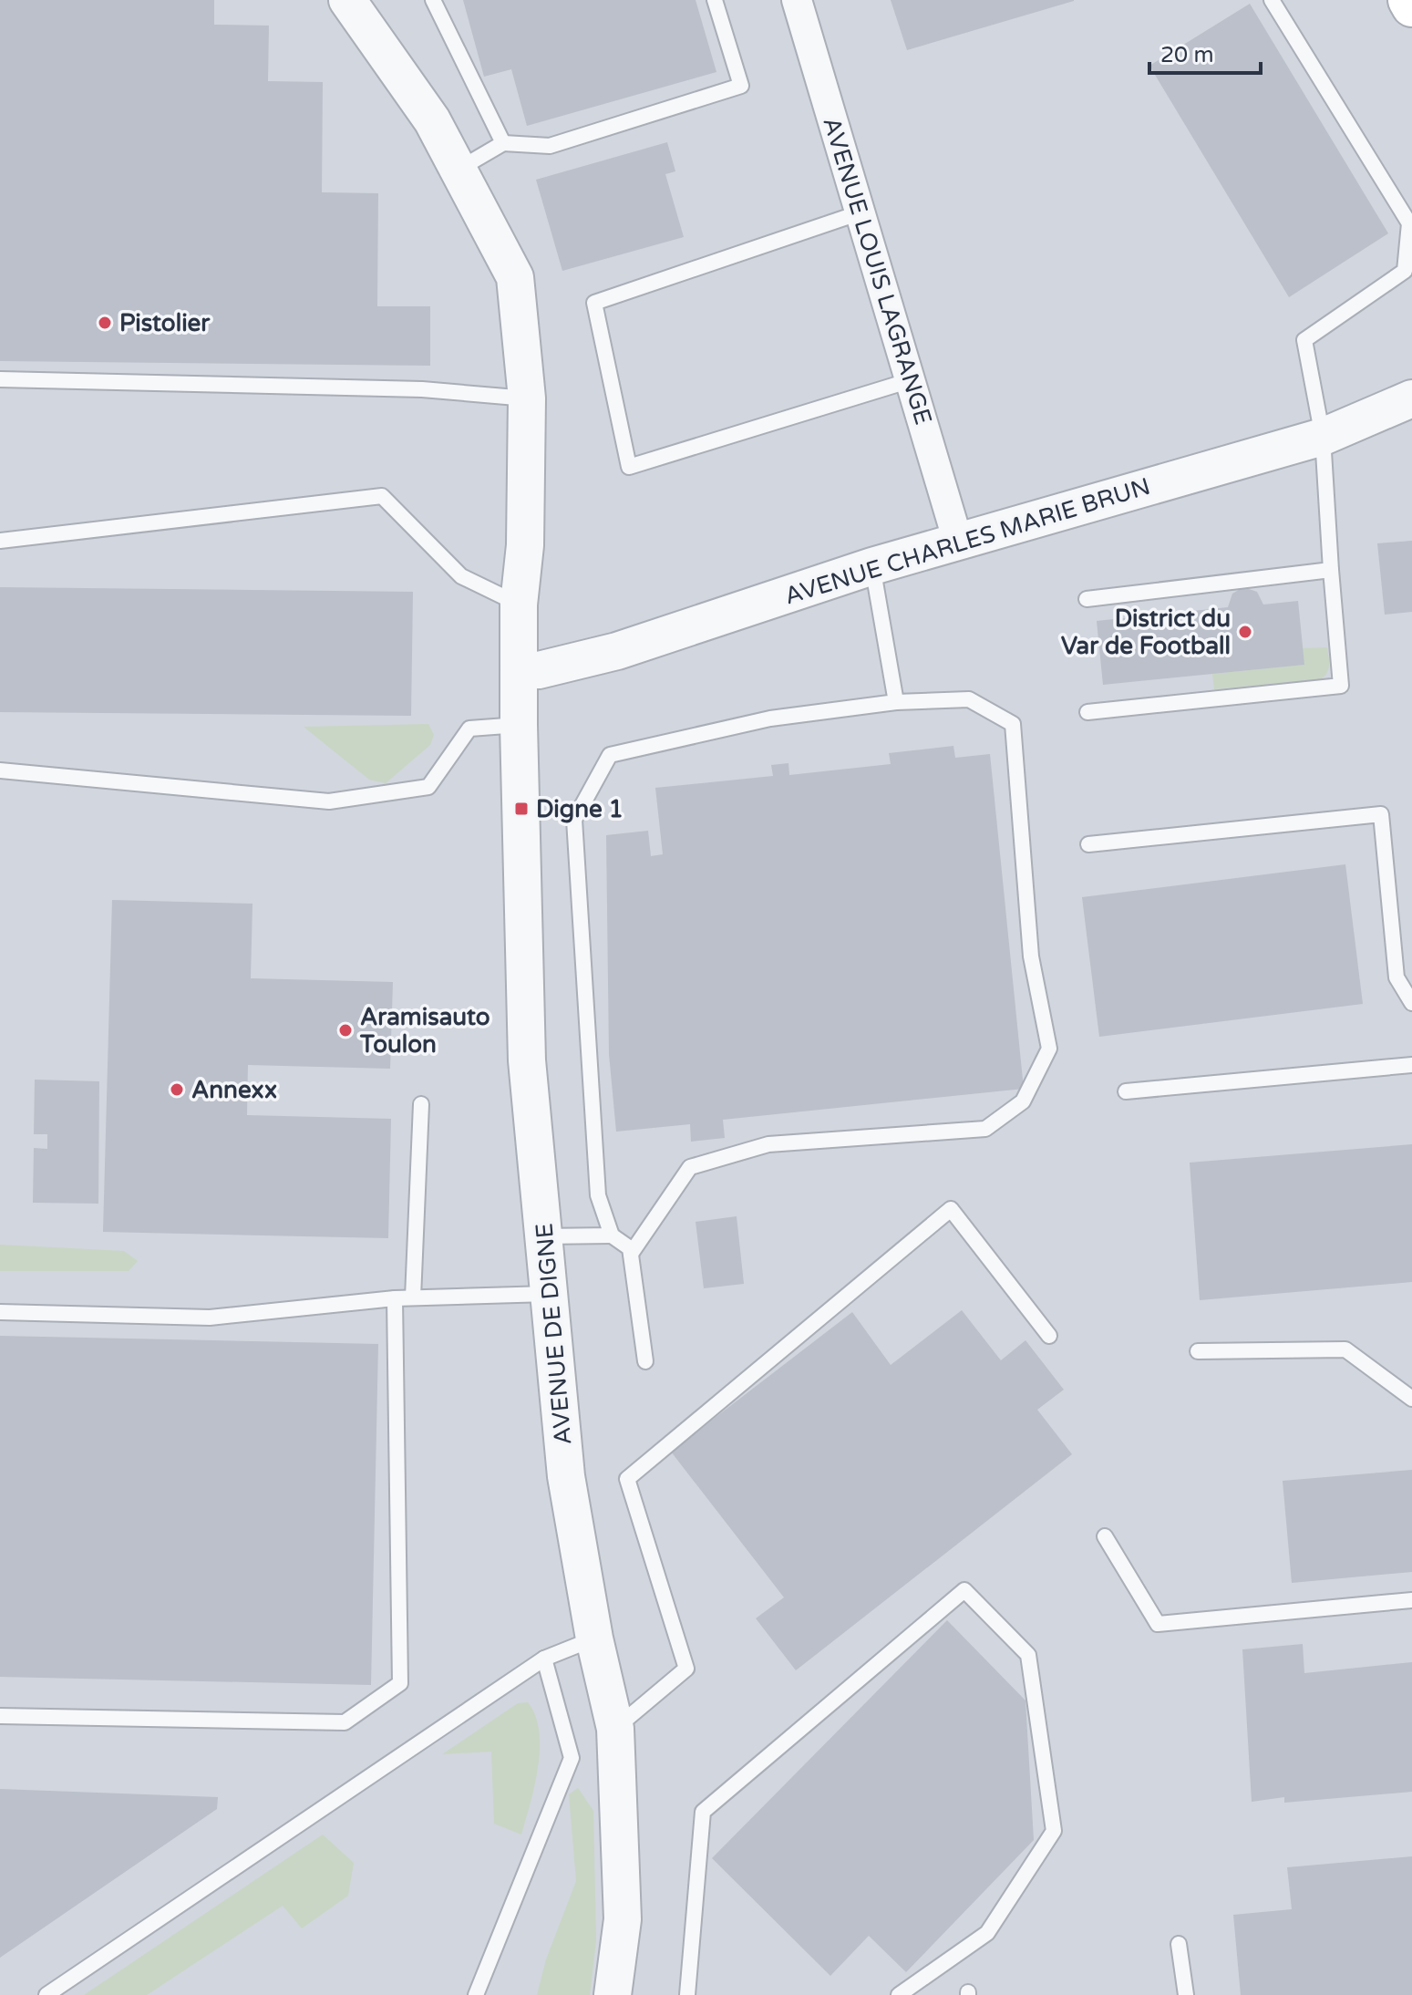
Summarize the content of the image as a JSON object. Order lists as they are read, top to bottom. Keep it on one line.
{"streets":{"street":["AVENUE LOUIS LAGRANGE","AVENUE CHARLES MARIE BRUN","AVENUE DE DIGNE"]},"crossings":[["AVENUE LOUIS LAGRANGE","AVENUE CHARLES MARIE BRUN"],["AVENUE CHARLES MARIE BRUN","AVENUE DE DIGNE"]],"places":{"other":["Pistolier","District du Var de Football","Aramisauto Toulon","Annexx"],"transit":["Digne 1"]},"scale_bar":"20 m"}
